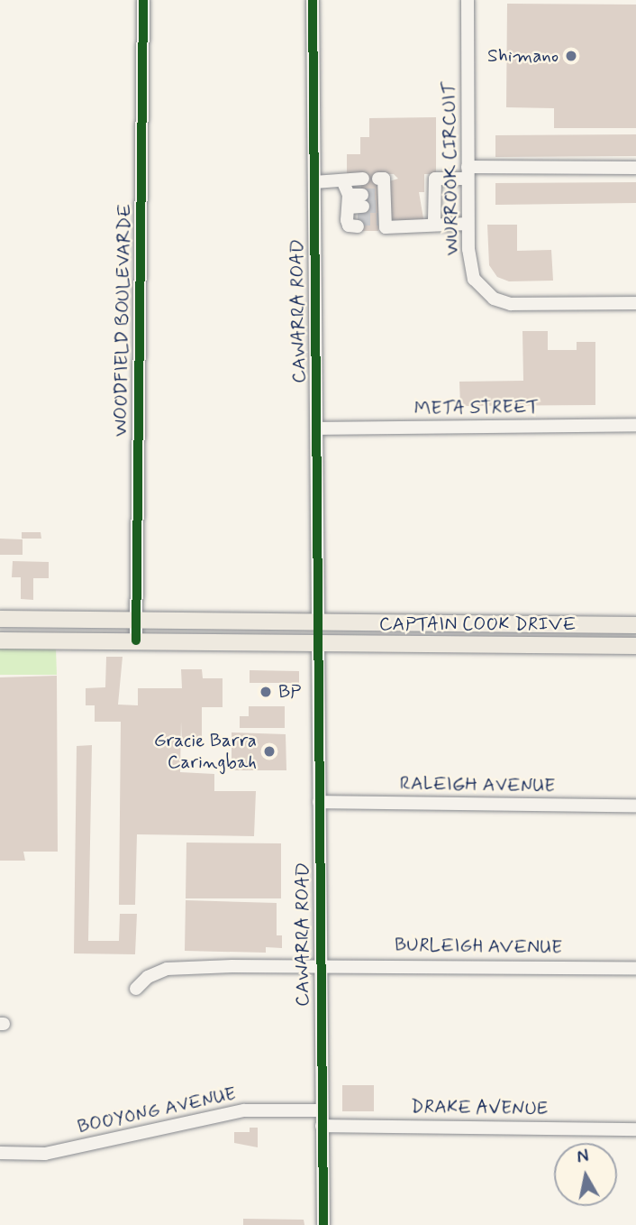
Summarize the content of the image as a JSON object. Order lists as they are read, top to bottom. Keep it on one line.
{"streets":{"main road":["CAPTAIN COOK DRIVE"],"street":["WURROOK CIRCUIT","CAWARRA ROAD","WOODFIELD BOULEVARDE","META STREET","RALEIGH AVENUE","BURLEIGH AVENUE","DRAKE AVENUE","BOOYONG AVENUE"]},"crossings":[["CAWARRA ROAD","META STREET"],["CAWARRA ROAD","CAPTAIN COOK DRIVE"],["CAWARRA ROAD","RALEIGH AVENUE"],["CAWARRA ROAD","BURLEIGH AVENUE"],["CAWARRA ROAD","DRAKE AVENUE"],["CAWARRA ROAD","BOOYONG AVENUE"],["WOODFIELD BOULEVARDE","CAPTAIN COOK DRIVE"]],"places":["Shimano","BP","Gracie Barra Caringbah"],"north":"top"}
